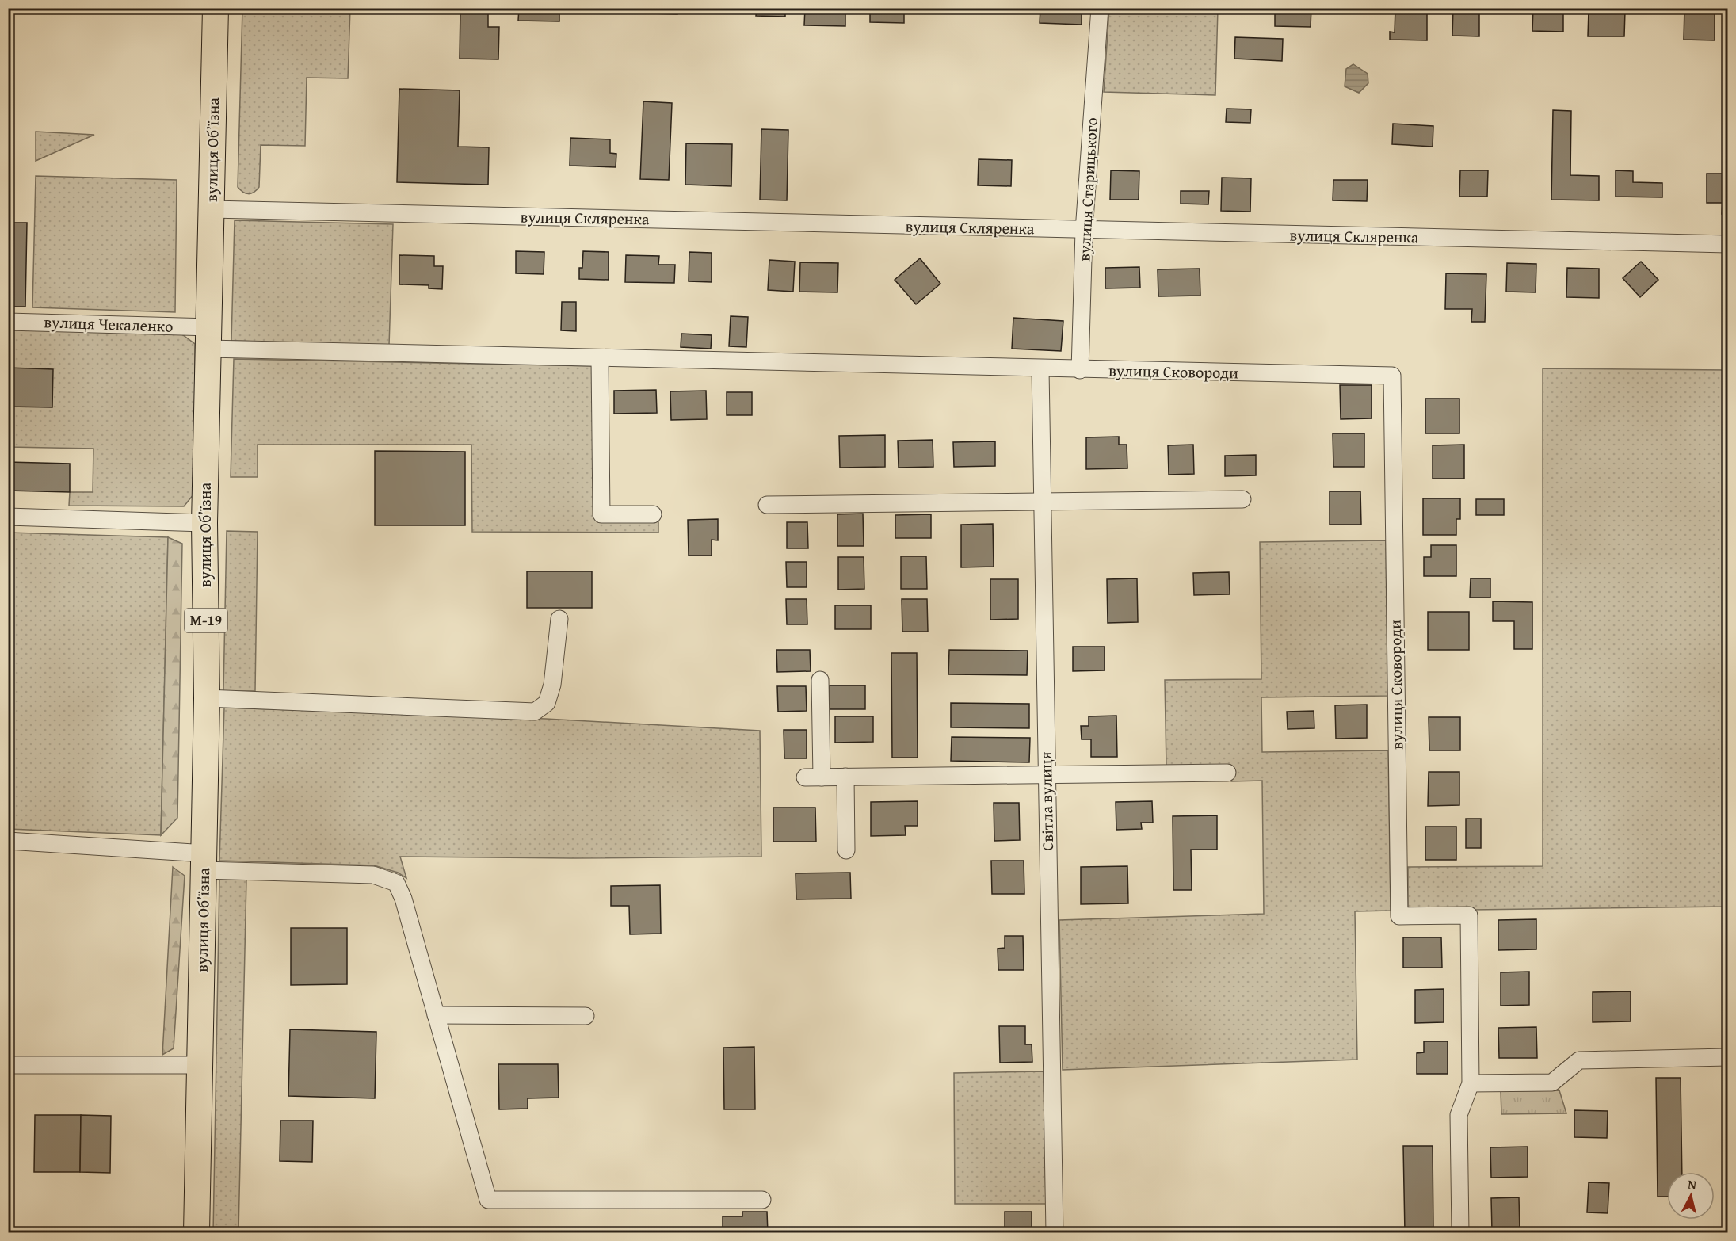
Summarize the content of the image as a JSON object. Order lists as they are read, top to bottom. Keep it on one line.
{"streets":{"highway":["вулиця Об’їзна","М-19"],"street":["вулиця Старицького","вулиця Скляренка","вулиця Чекаленко","вулиця Сковороди","Світла вулиця"]},"crossings":[["вулиця Об’їзна","вулиця Скляренка"],["вулиця Об’їзна","вулиця Чекаленко"],["вулиця Старицького","вулиця Скляренка"],["вулиця Старицького","вулиця Чекаленко"],["вулиця Старицького","вулиця Сковороди"],["вулиця Чекаленко","вулиця Сковороди"],["вулиця Чекаленко","Світла вулиця"]],"north":"top"}
